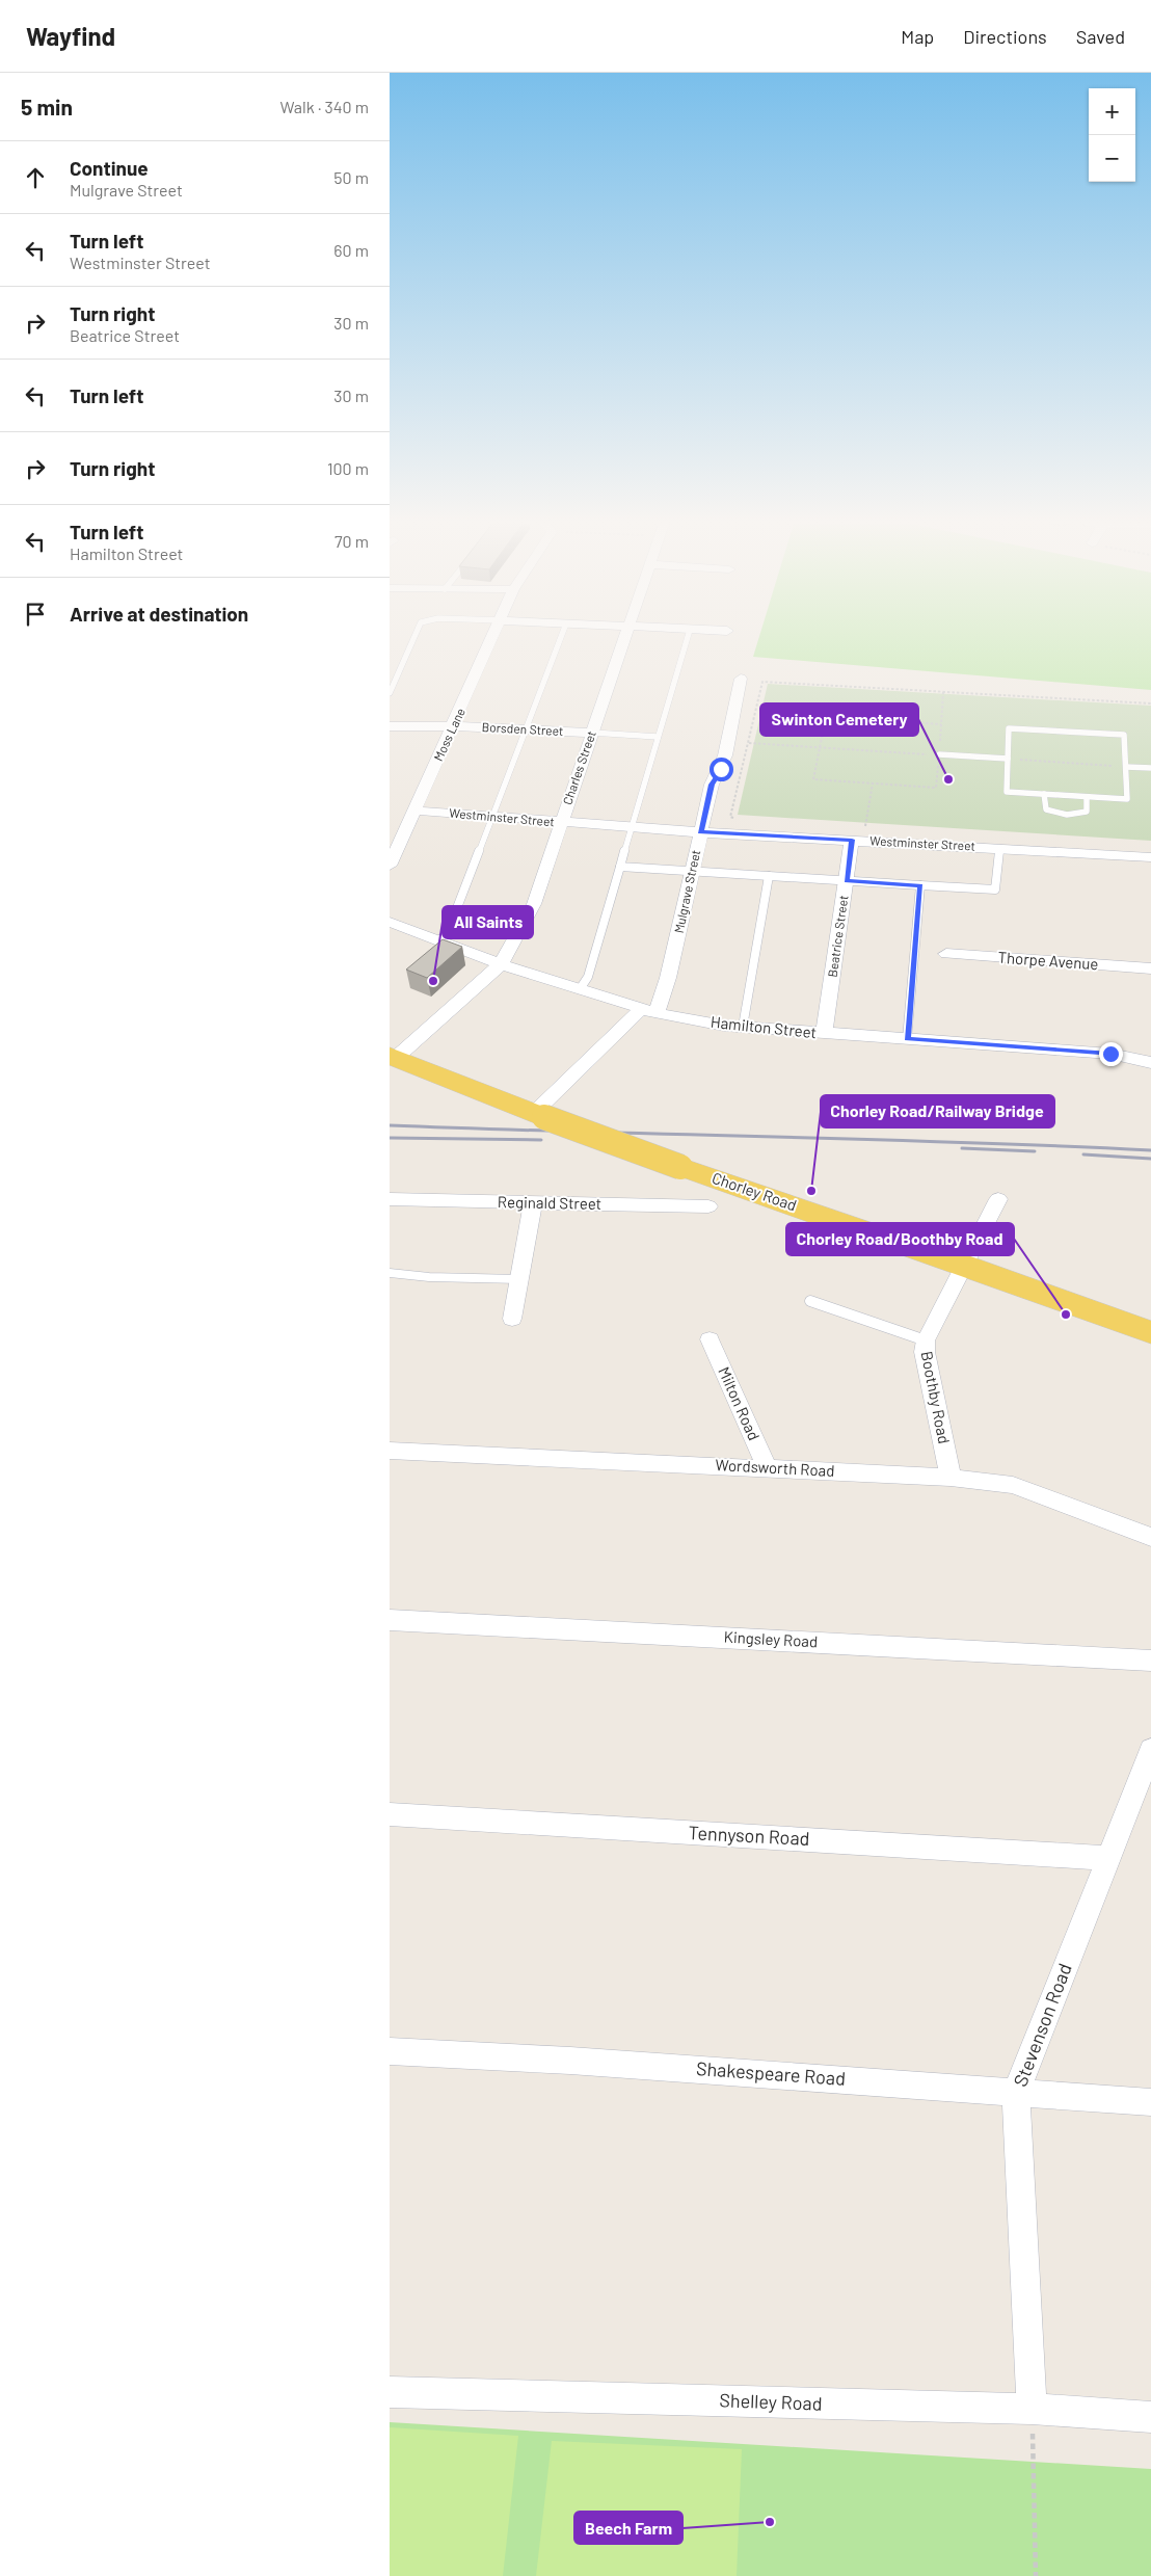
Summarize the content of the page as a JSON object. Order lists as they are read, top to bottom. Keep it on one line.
{"streets":{"main road":["Chorley Road"],"street":["Borsden Street","Moss Lane","Charles Street","Westminster Street","Mulgrave Street","Beatrice Street","Thorpe Avenue","Hamilton Street","Reginald Street","Boothby Road","Milton Road","Wordsworth Road","Kingsley Road","Tennyson Road","Stevenson Road","Shakespeare Road","Shelley Road"]},"crossings":[["Borsden Street","Moss Lane"],["Borsden Street","Charles Street"],["Moss Lane","Westminster Street"],["Charles Street","Westminster Street"],["Charles Street","Hamilton Street"],["Charles Street","Chorley Road"],["Westminster Street","Mulgrave Street"],["Westminster Street","Beatrice Street"],["Mulgrave Street","Hamilton Street"],["Mulgrave Street","Chorley Road"],["Beatrice Street","Hamilton Street"],["Chorley Road","Boothby Road"],["Boothby Road","Wordsworth Road"],["Milton Road","Wordsworth Road"],["Tennyson Road","Stevenson Road"],["Stevenson Road","Shakespeare Road"],["Stevenson Road","Shelley Road"]],"places":["Swinton Cemetery","All Saints","Chorley Road/Railway Bridge","Chorley Road/Boothby Road","Beech Farm"],"page":{"header":"Wayfind","nav":["Map","Directions","Saved"],"heading":["5 min","Walk · 340 m"],"map_buttons":["+","−"],"list":[["Continue","Mulgrave Street","50 m"],["Turn left","Westminster Street","60 m"],["Turn right","Beatrice Street","30 m"],["Turn left","30 m"],["Turn right","100 m"],["Turn left","Hamilton Street","70 m"],"Arrive at destination"]}}
